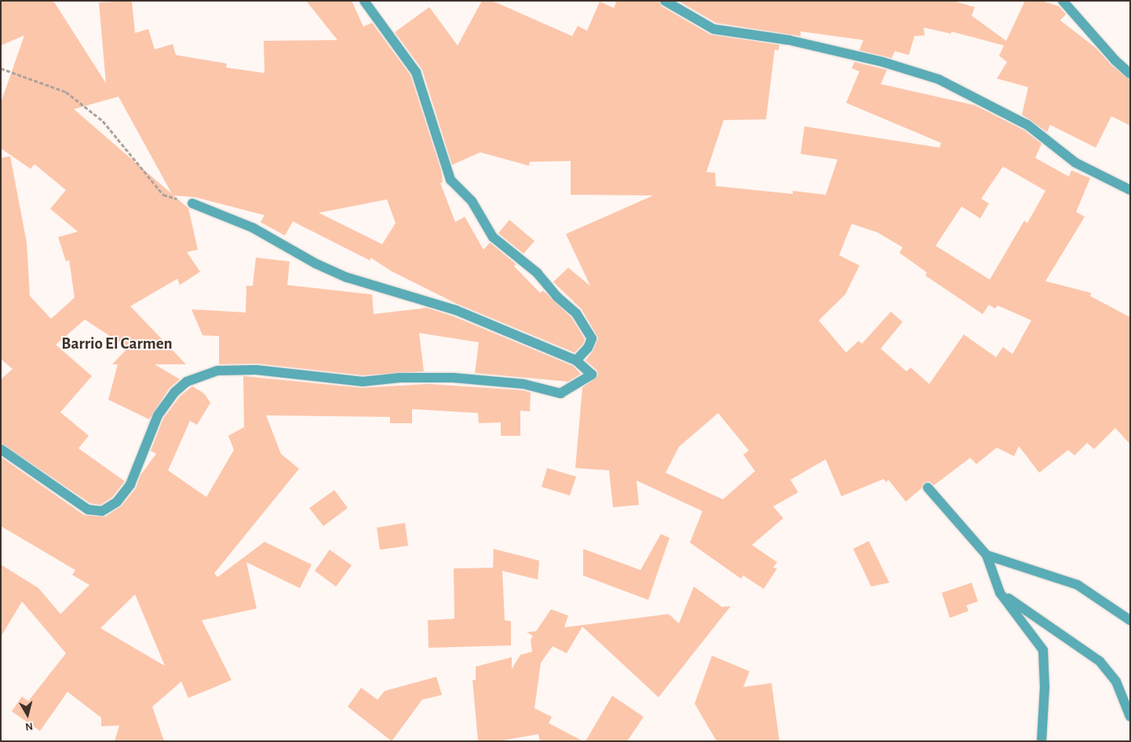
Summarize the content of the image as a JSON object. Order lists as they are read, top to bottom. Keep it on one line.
{"districts":["Barrio El Carmen"],"north":"bottom"}
